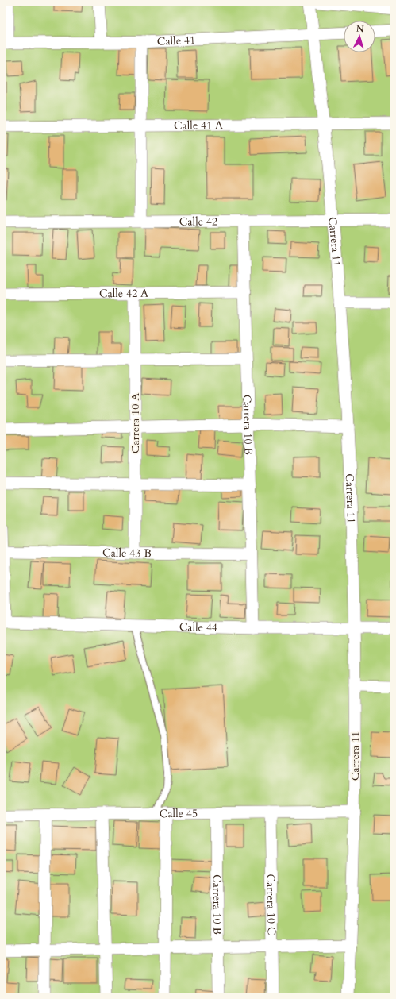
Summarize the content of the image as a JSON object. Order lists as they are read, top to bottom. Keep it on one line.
{"streets":{"street":["Calle 41","Calle 41 A","Calle 42","Carrera 11","Calle 42 A","Carrera 10 A","Carrera 10 B","Calle 43 B","Calle 44","Calle 45","Carrera 10 C"]},"crossings":[["Calle 41","Carrera 11"],["Calle 41 A","Carrera 11"],["Calle 42","Carrera 11"],["Calle 42","Carrera 10 B"],["Carrera 11","Calle 44"],["Carrera 11","Calle 45"],["Calle 42 A","Carrera 10 A"],["Calle 42 A","Carrera 10 B"],["Carrera 10 A","Calle 43 B"],["Carrera 10 B","Calle 43 B"],["Carrera 10 B","Calle 44"],["Carrera 10 B","Calle 45"],["Calle 45","Carrera 10 C"]],"north":"top"}
